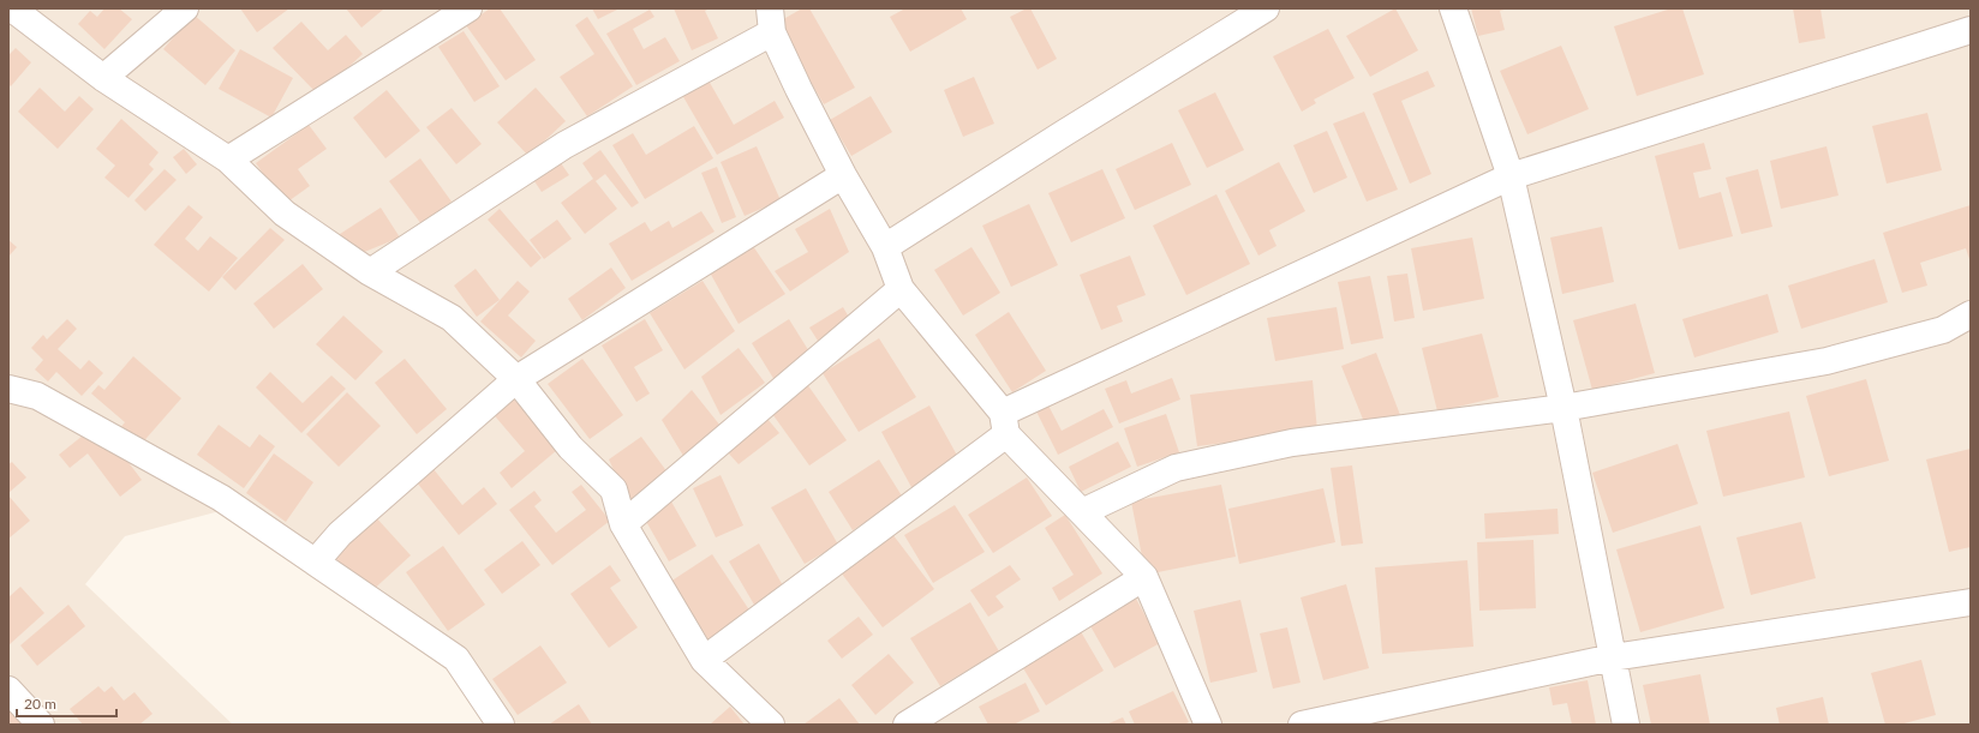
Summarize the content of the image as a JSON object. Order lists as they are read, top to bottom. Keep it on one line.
{"scale_bar":"20 m"}
